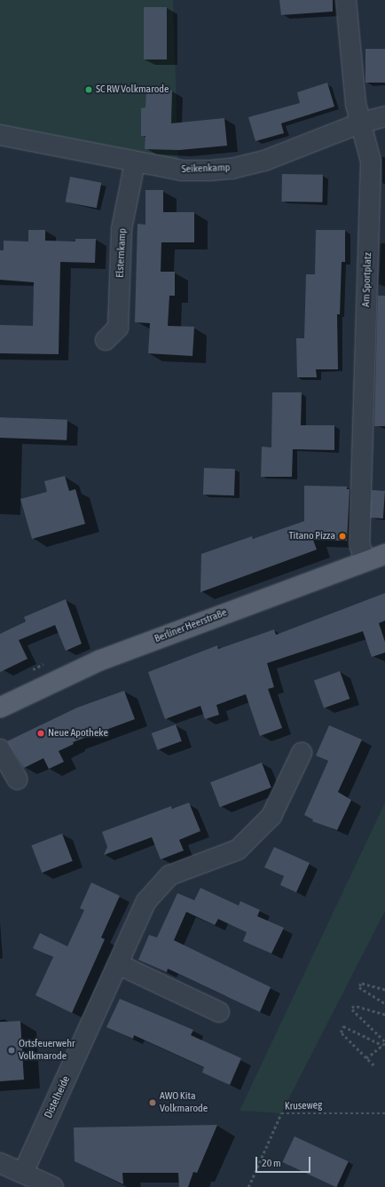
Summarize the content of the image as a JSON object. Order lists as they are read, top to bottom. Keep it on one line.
{"streets":{"main road":["Berliner Heerstraße"],"street":["Seikenkamp","Elsternkamp","Am Sportplatz","Distelheide"],"path":["Kruseweg"]},"crossings":[["Seikenkamp","Elsternkamp"],["Seikenkamp","Am Sportplatz"],["Am Sportplatz","Berliner Heerstraße"]],"places":["SC RW Volkmarode","Titano Pizza","Neue Apotheke","Ortsfeuerwehr Volkmarode","AWO Kita Volkmarode"],"scale_bar":"20 m"}
